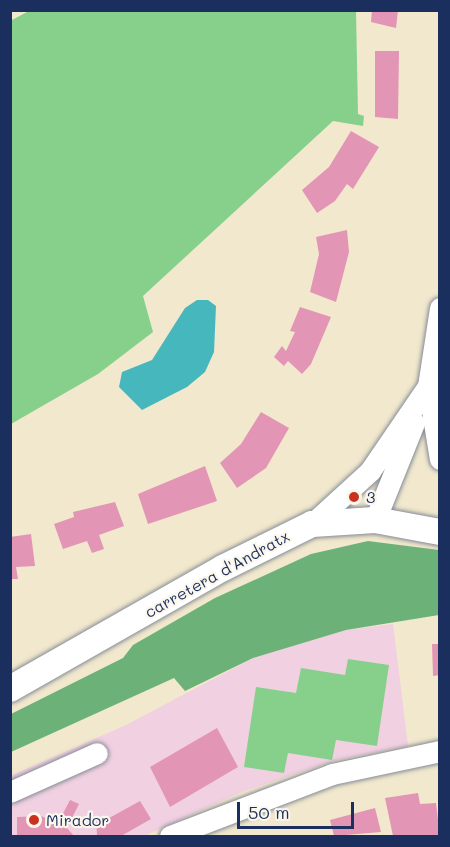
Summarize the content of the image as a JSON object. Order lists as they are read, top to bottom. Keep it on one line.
{"streets":{"main road":["carretera d'Andratx"]},"places":["3","Mirador"],"scale_bar":"50 m"}
